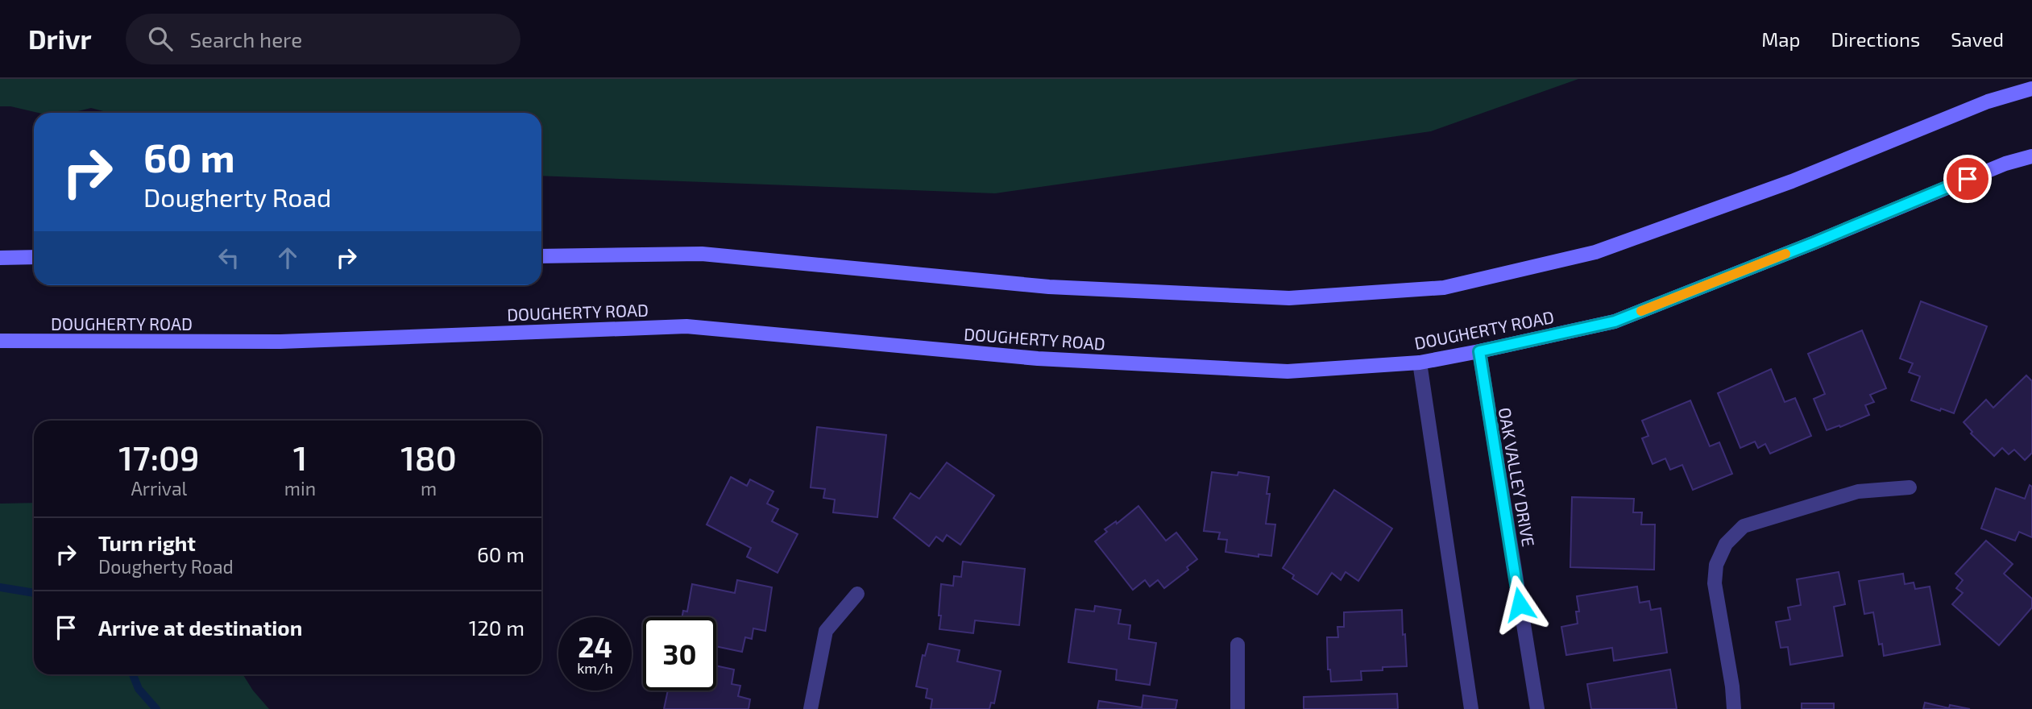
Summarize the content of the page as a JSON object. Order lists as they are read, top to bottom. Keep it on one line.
{"streets":{"main road":["DOUGHERTY ROAD"],"street":["OAK VALLEY DRIVE"]},"crossings":[["DOUGHERTY ROAD","OAK VALLEY DRIVE"]],"page":{"header":"Drivr","search":"Search here","nav":["Map","Directions","Saved"],"turn":["60 m","Dougherty Road"],"eta":["17:09","Arrival","1","min","180","m"],"list":[{"name":"Turn right","note":"Dougherty Road","value":"60 m"},{"name":"Arrive at destination","value":"120 m"}],"speed":"24 km/h","limit":"30"}}
